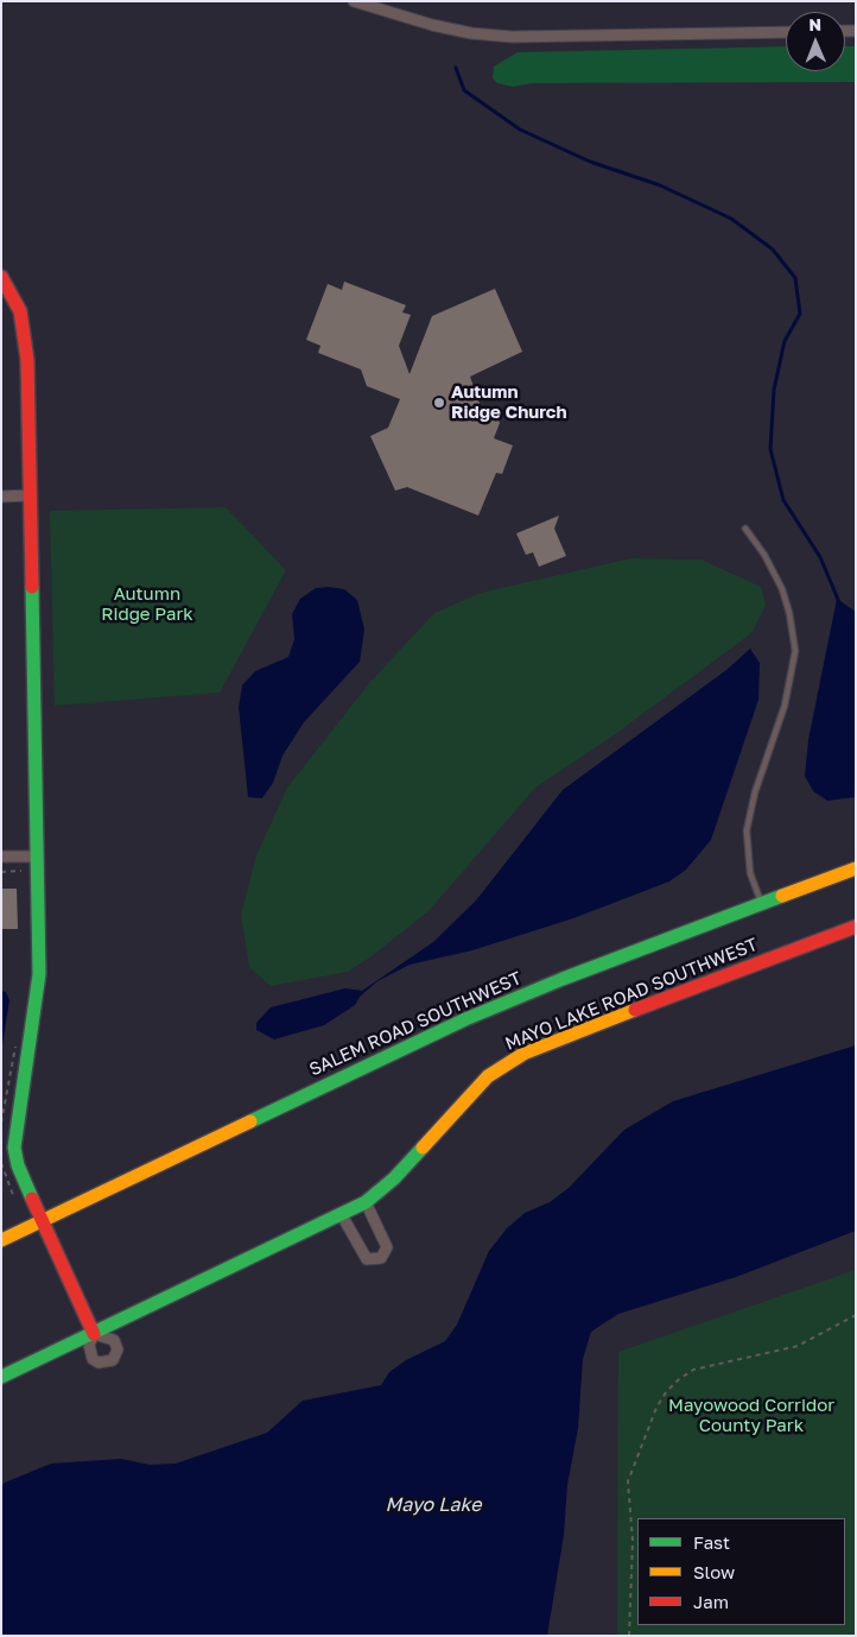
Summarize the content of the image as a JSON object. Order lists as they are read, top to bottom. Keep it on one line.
{"streets":{"street":["MAYO LAKE ROAD SOUTHWEST","SALEM ROAD SOUTHWEST"]},"water":["Mayo Lake"],"parks":["Autumn Ridge Park","Mayowood Corridor County Park"],"places":["Autumn Ridge Church"],"legend":["Fast","Slow","Jam"],"north":"top"}
